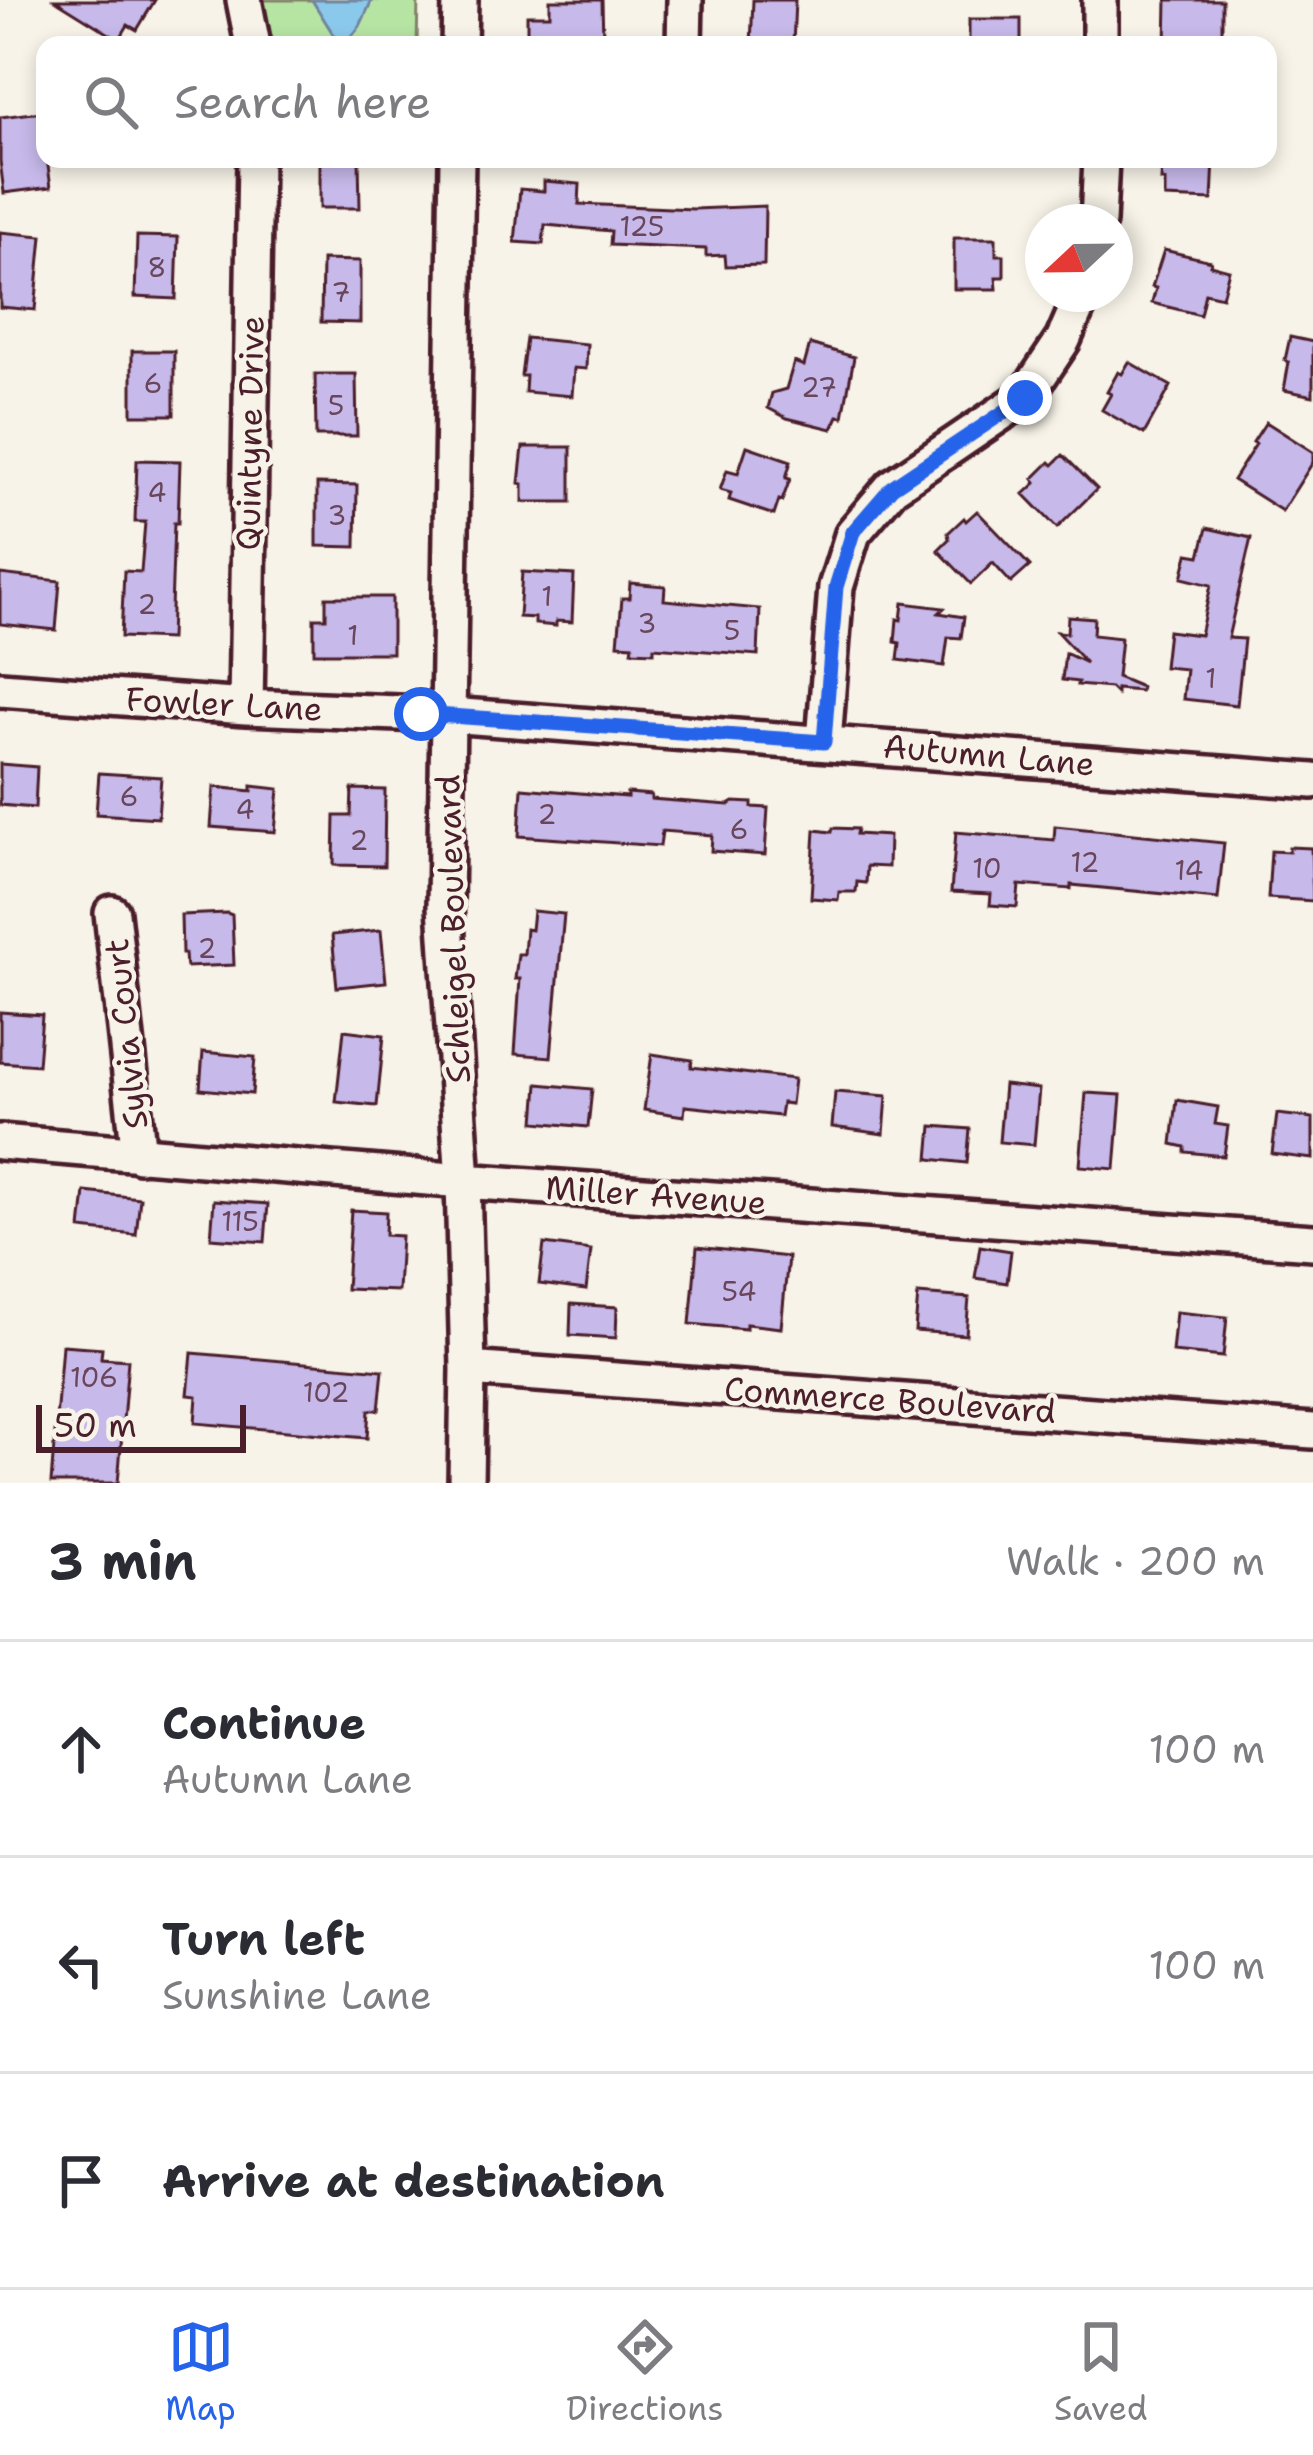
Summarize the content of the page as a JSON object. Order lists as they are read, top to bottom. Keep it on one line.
{"streets":{"street":["Quintyne Drive","Fowler Lane","Autumn Lane","Schleigel Boulevard","Sylvia Court","Miller Avenue","Commerce Boulevard"]},"crossings":[["Quintyne Drive","Fowler Lane"],["Fowler Lane","Autumn Lane"],["Fowler Lane","Schleigel Boulevard"],["Autumn Lane","Schleigel Boulevard"],["Schleigel Boulevard","Miller Avenue"],["Schleigel Boulevard","Commerce Boulevard"],["Sylvia Court","Miller Avenue"]],"house_numbers":["125","8","7","6","27","5","4","3","1","2","3","5","1","1","6","4","2","6","2","12","10","14","2","115","54","106","102"],"scale_bar":"50 m","north":"left","page":{"search":"Search here","scale":"50 m","heading":["3 min","Walk · 200 m"],"list":[["Continue","Autumn Lane","100 m"],["Turn left","Sunshine Lane","100 m"],"Arrive at destination"],"nav":["Map","Directions","Saved"]}}
